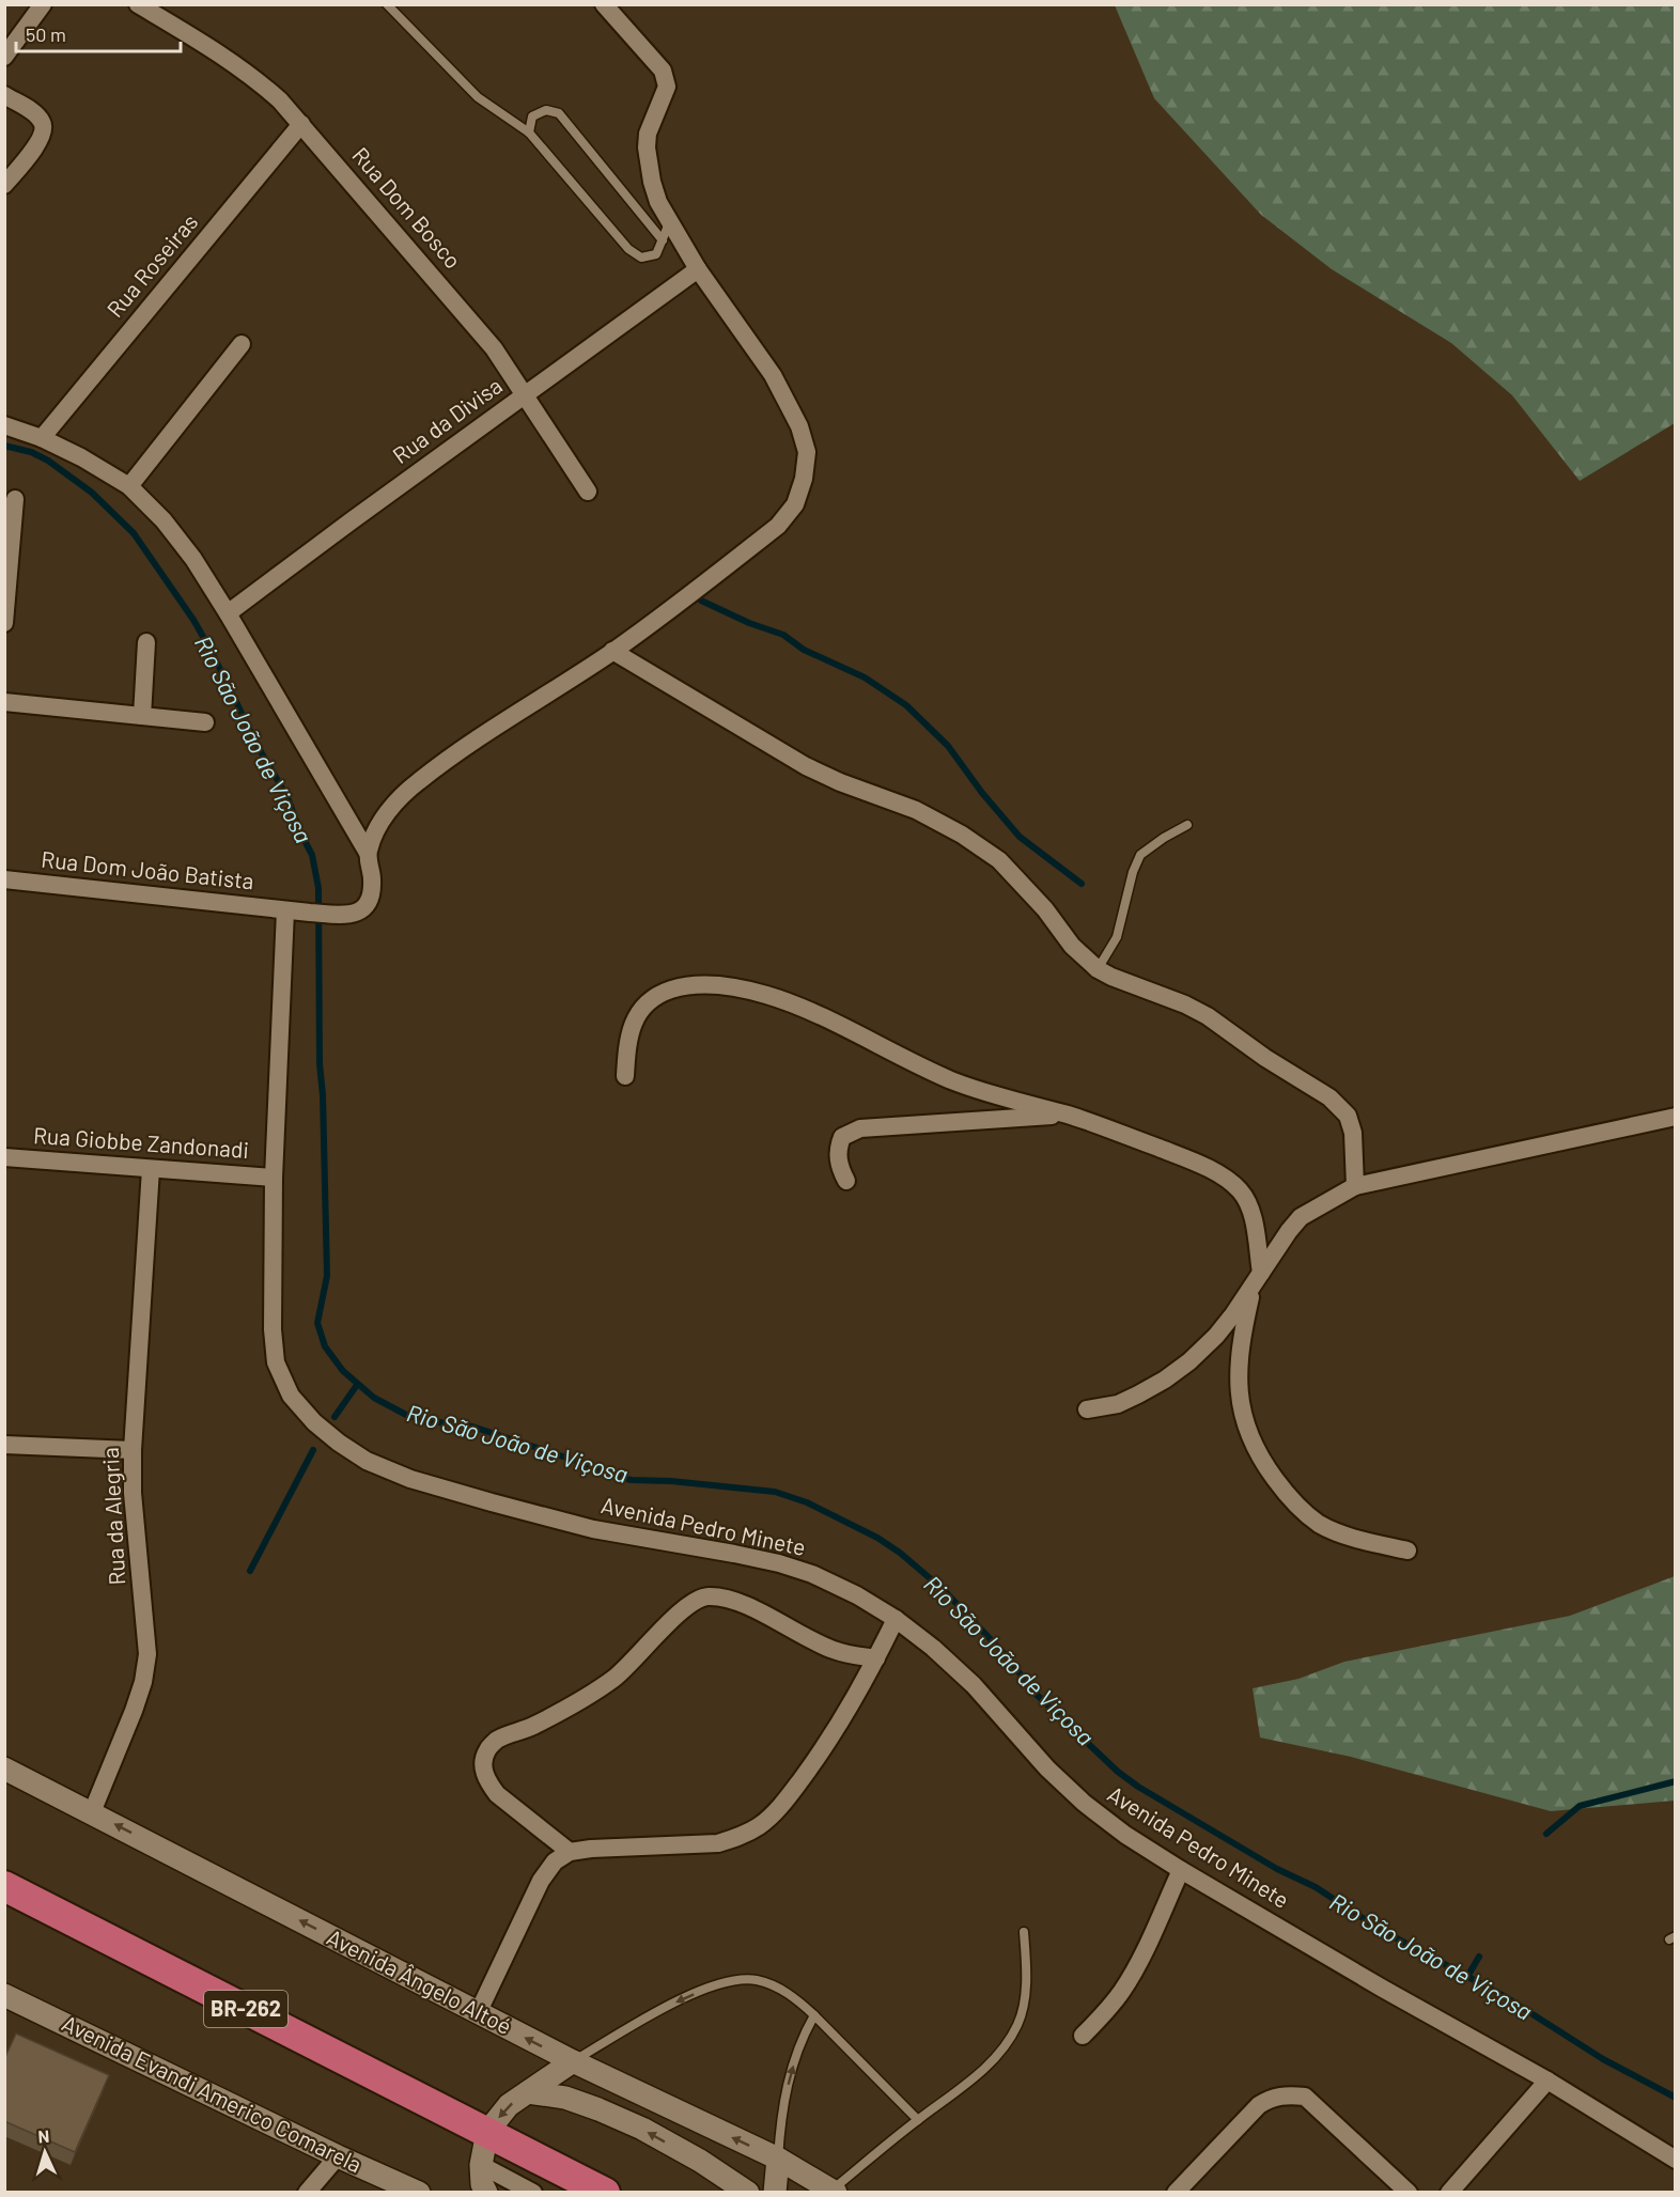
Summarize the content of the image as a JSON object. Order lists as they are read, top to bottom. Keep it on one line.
{"streets":{"highway":["BR-262"],"street":["Rua Dom Bosco","Rua Roseiras","Rua da Divisa","Rua Dom João Batista","Rua Giobbe Zandonadi","Rua da Alegria","Avenida Pedro Minete","Avenida Ângelo Altoé","Avenida Evandi Americo Comarela"]},"crossings":[["Rua Dom Bosco","Rua Roseiras"],["Rua Dom Bosco","Rua da Divisa"],["Rua Dom João Batista","Avenida Pedro Minete"],["Rua Giobbe Zandonadi","Rua da Alegria"],["Rua Giobbe Zandonadi","Avenida Pedro Minete"],["Rua da Alegria","Avenida Ângelo Altoé"]],"water":["Rio São João de Viçosa"],"scale_bar":"50 m","north":"top"}
